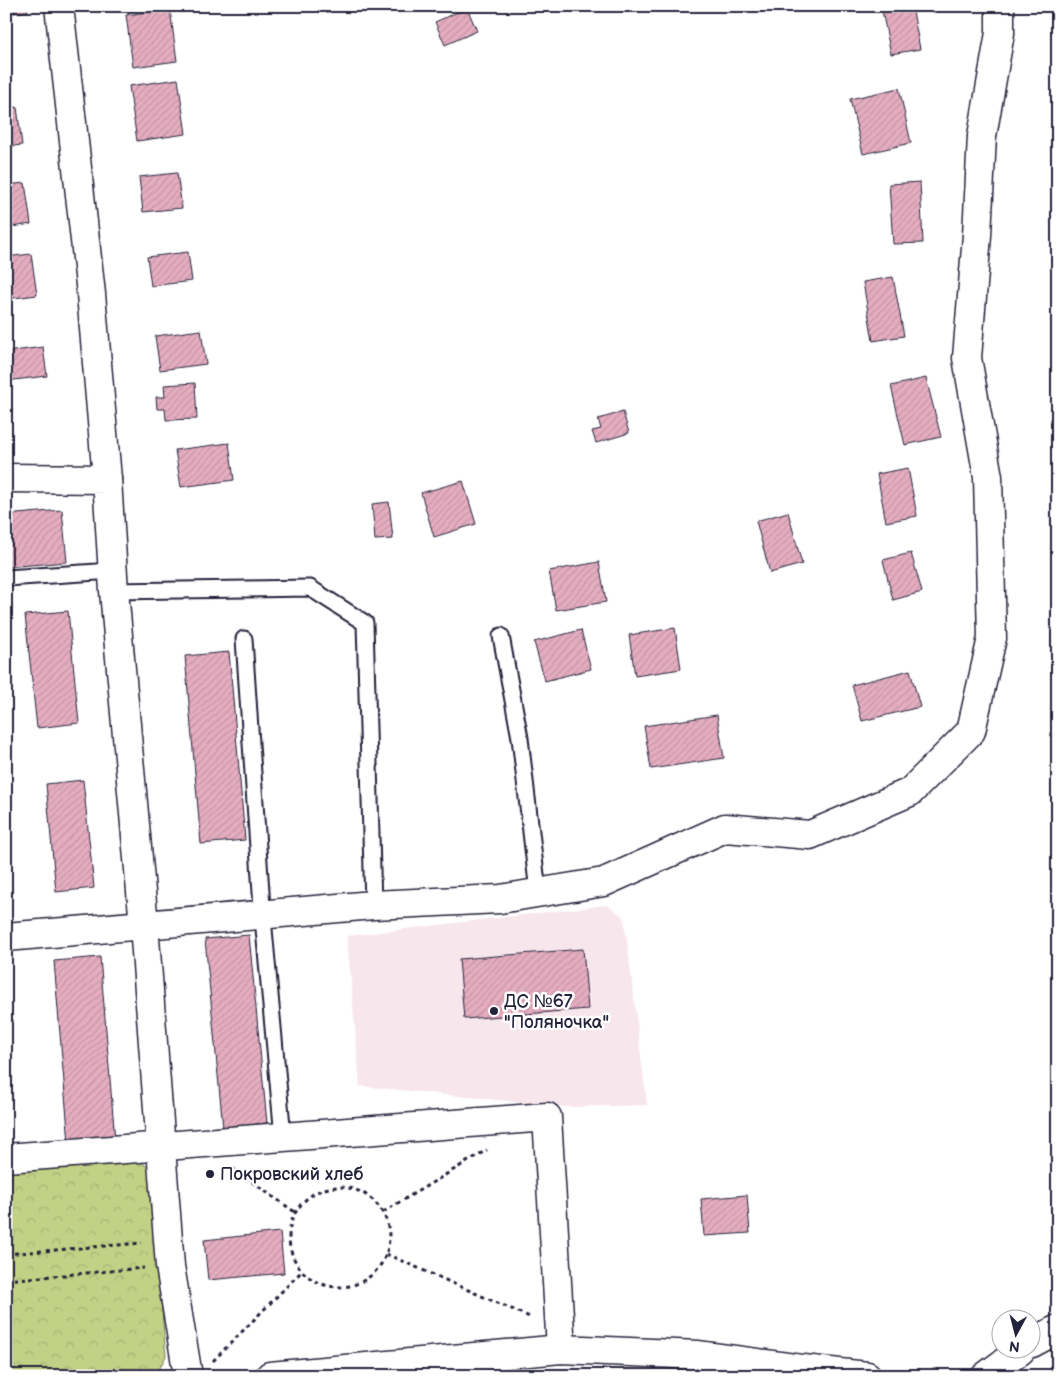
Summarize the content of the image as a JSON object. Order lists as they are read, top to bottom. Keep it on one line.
{"places":["ДС №67 \"Поляночка\"","Покровский хлеб"],"north":"bottom"}
